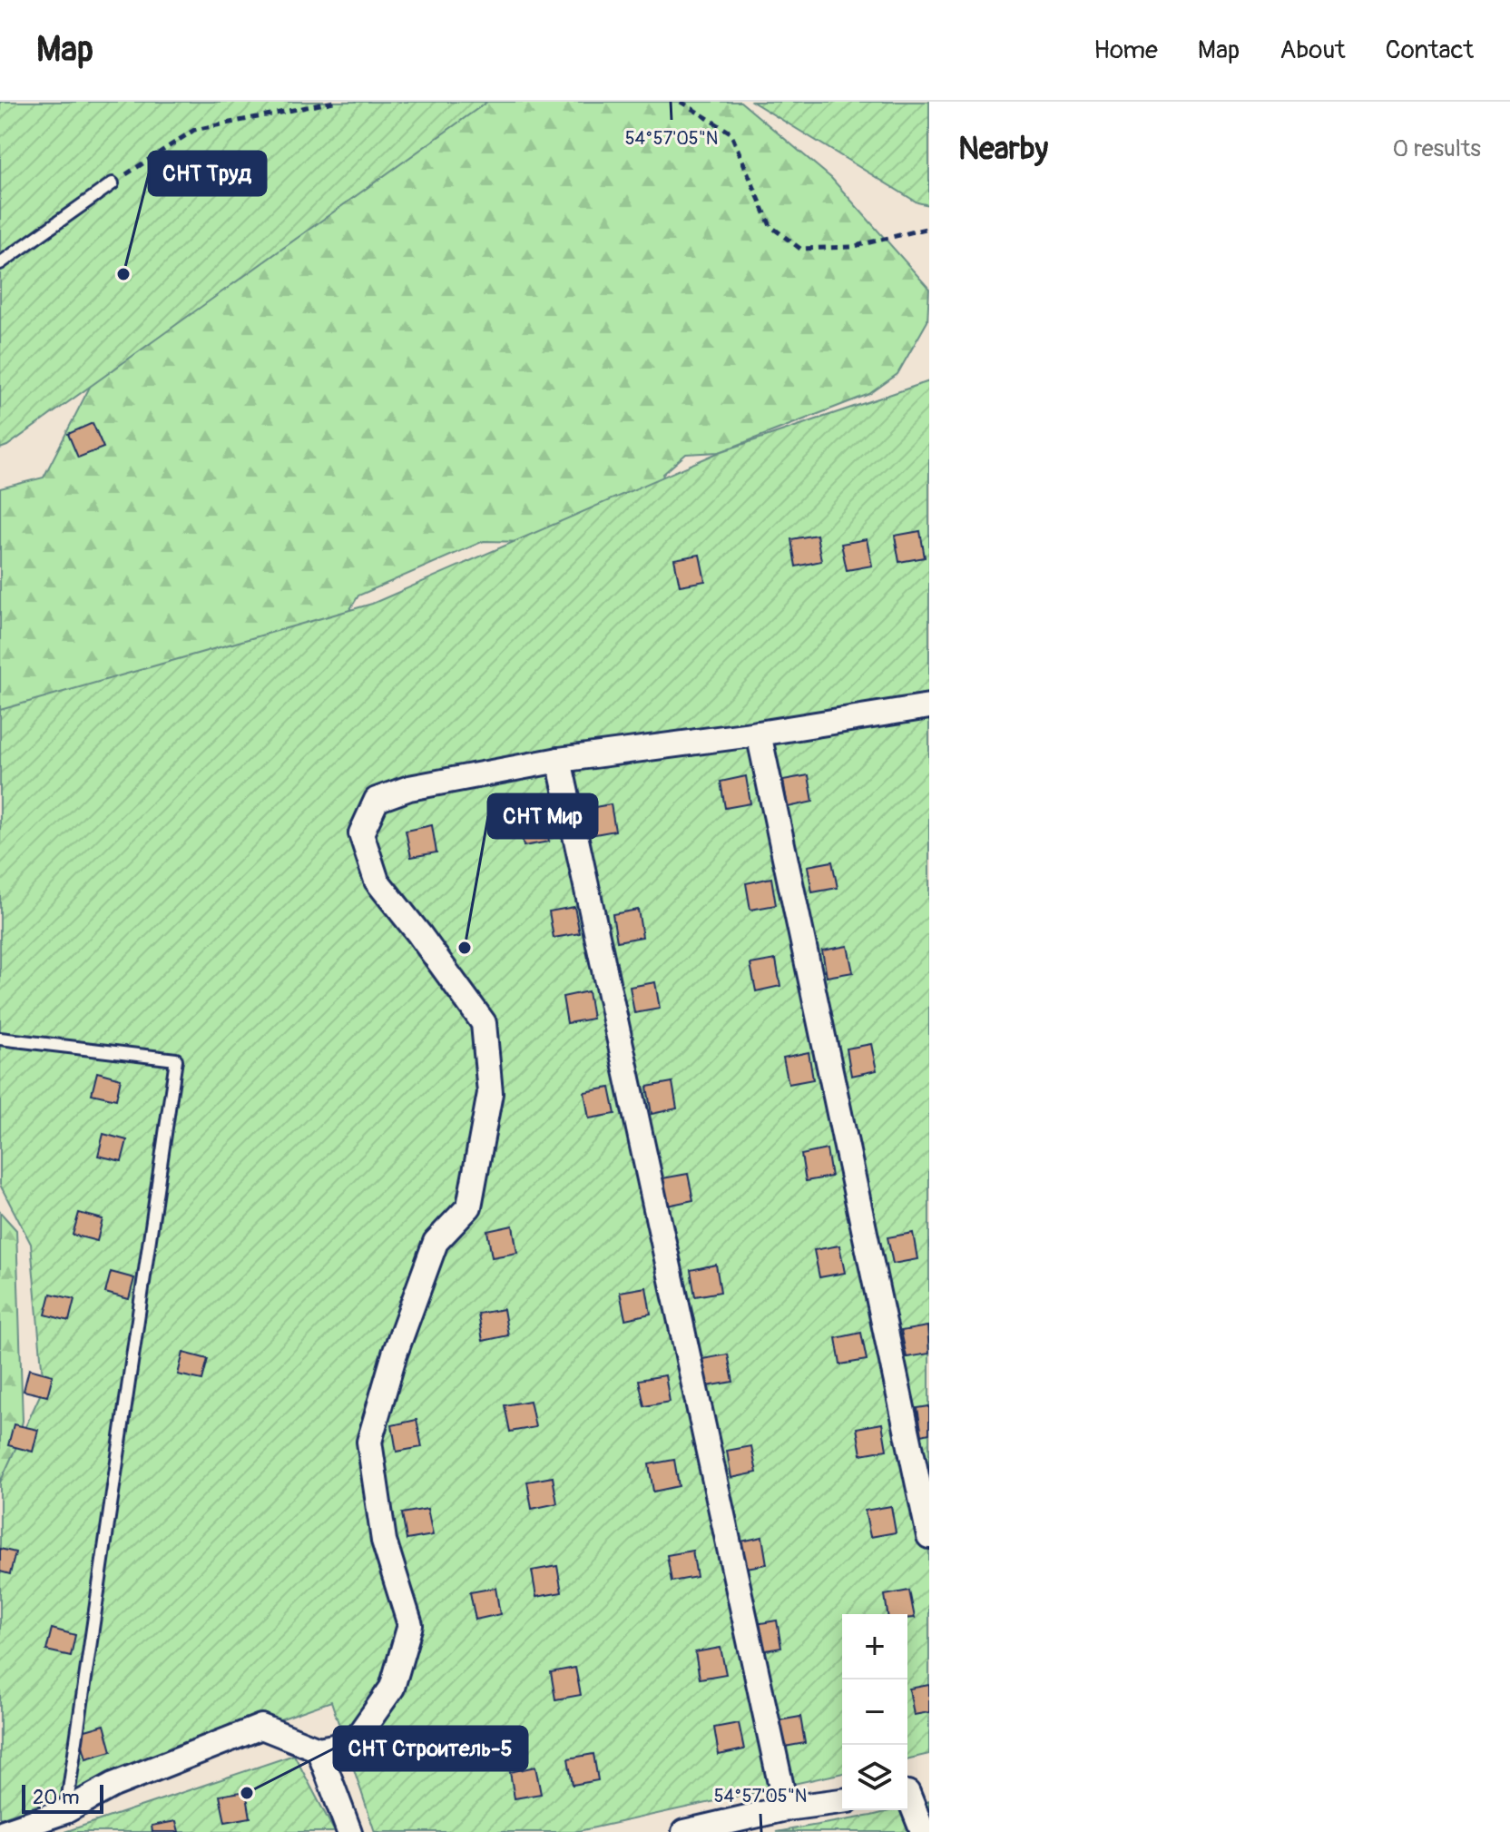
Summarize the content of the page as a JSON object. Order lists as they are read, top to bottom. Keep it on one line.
{"places":["СНТ Труд","СНТ Мир","СНТ Строитель-5"],"scale_bar":"20 m","page":{"header":"Map","nav":["Home","Map","About","Contact"],"heading":["Nearby","0 results"],"map_buttons":["+","−"],"scale":"20 m"},"coordinates":["54°57'05\"N"]}
